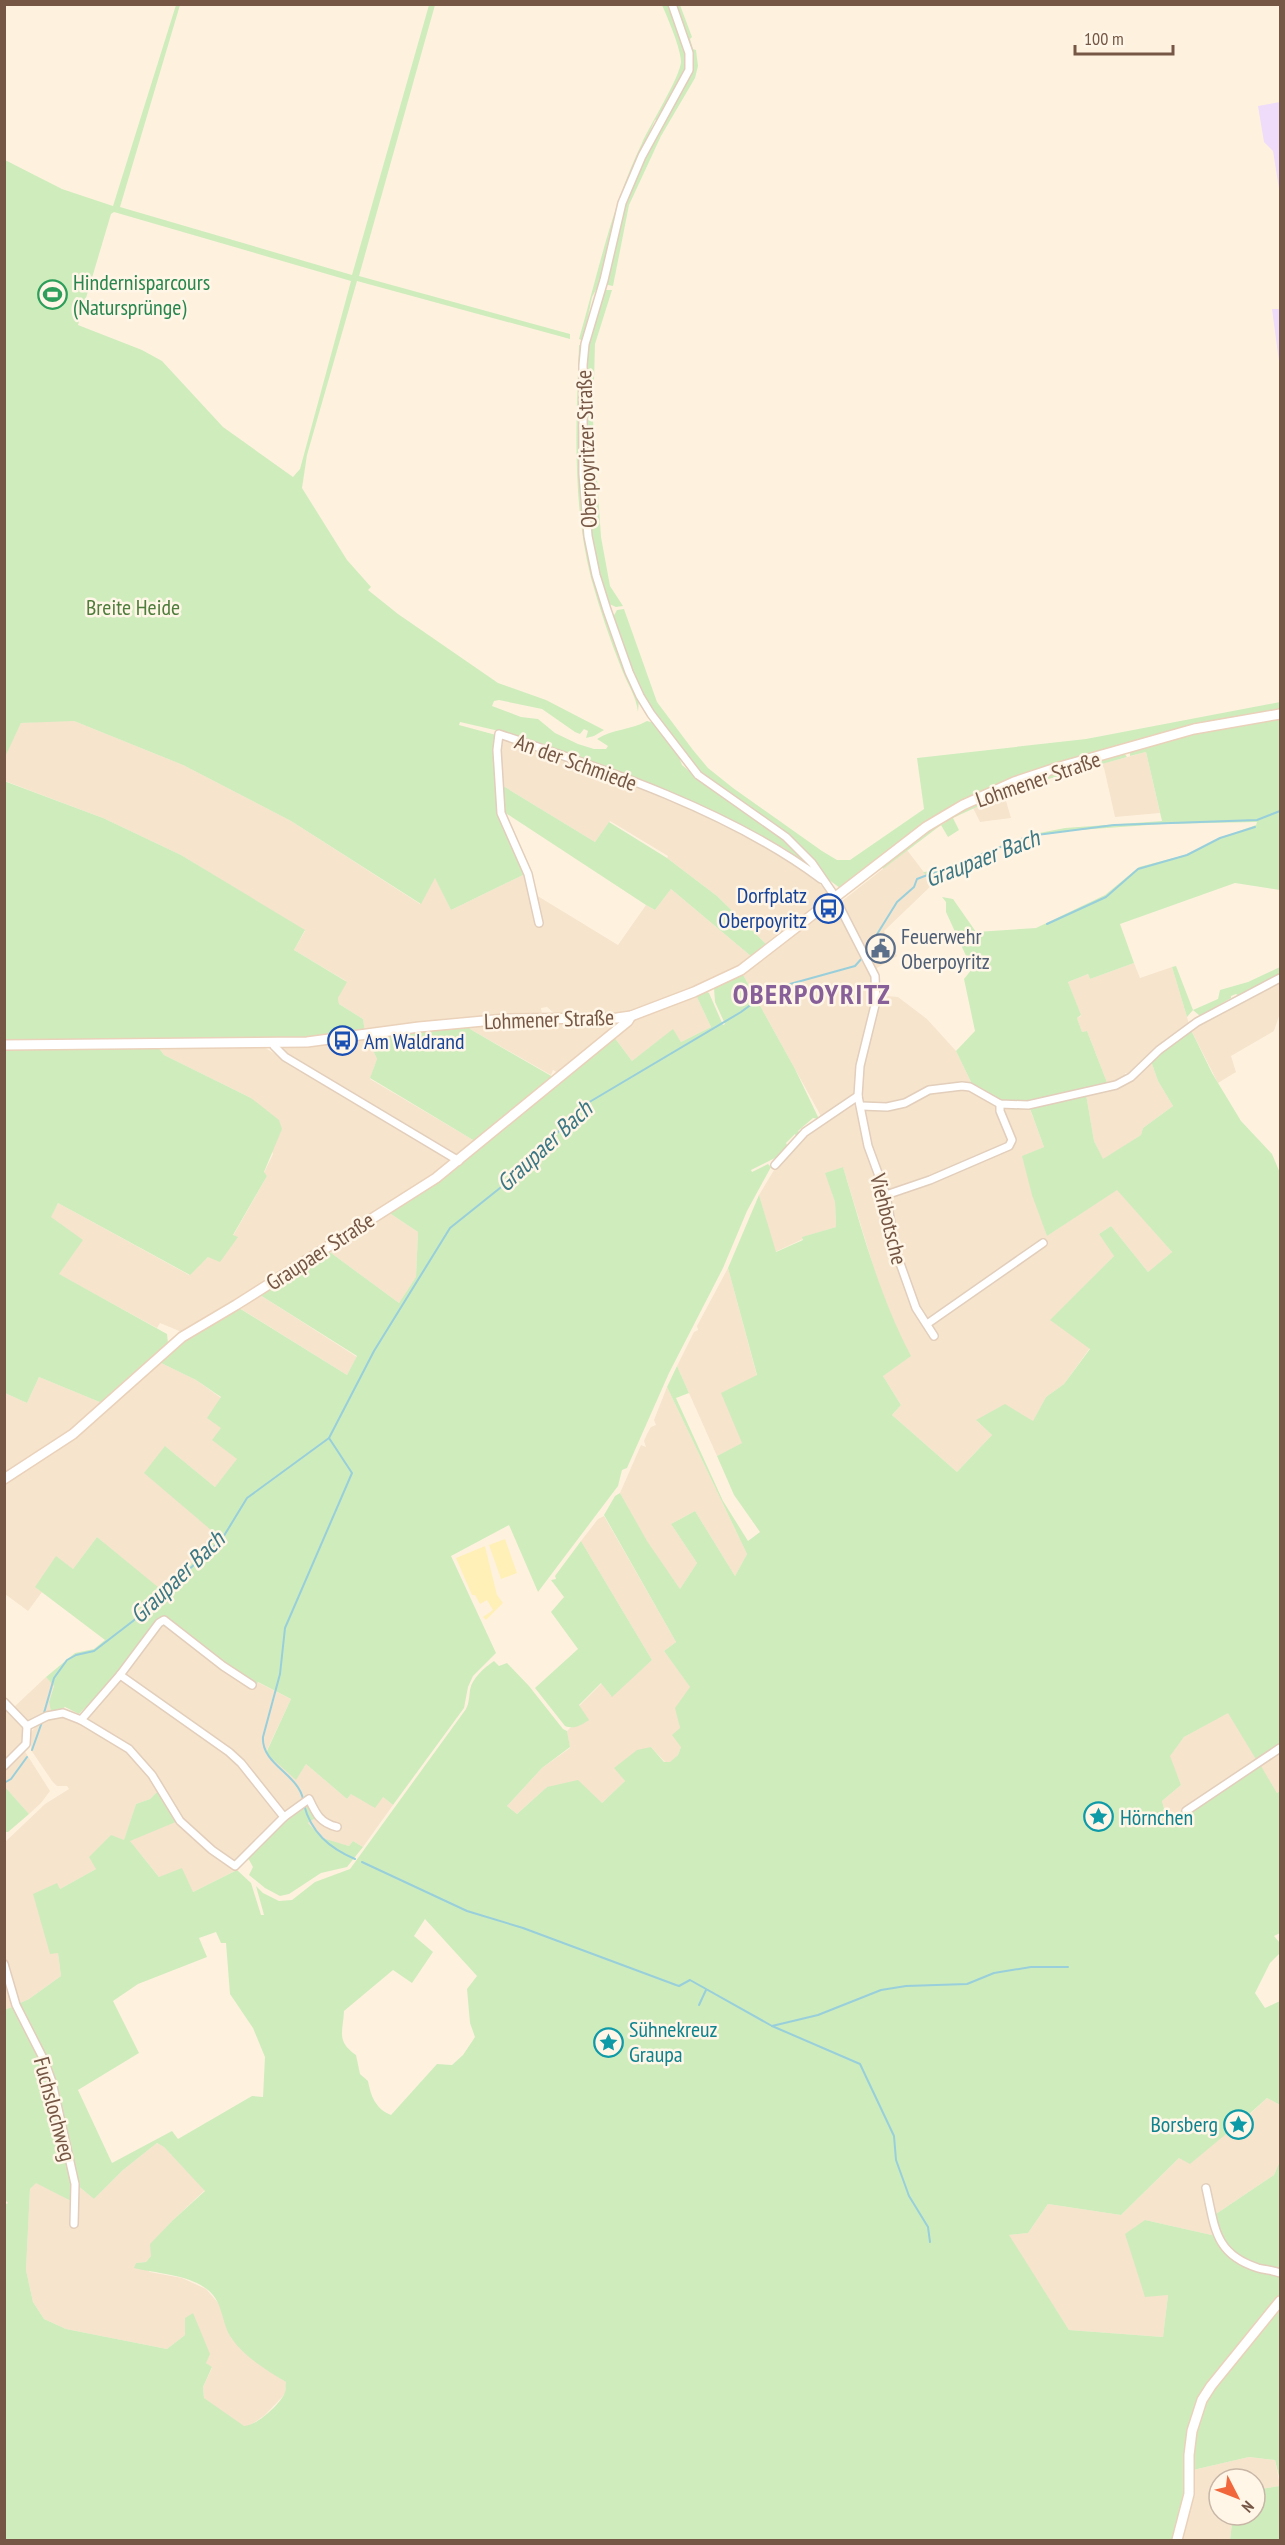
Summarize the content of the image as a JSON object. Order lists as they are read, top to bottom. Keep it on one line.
{"streets":{"main road":["Lohmener Straße","Graupaer Straße"],"street":["Oberpoyritzer Straße","An der Schmiede","Viehbotsche","Fuchslochweg"]},"crossings":[["Oberpoyritzer Straße","An der Schmiede"],["Oberpoyritzer Straße","Lohmener Straße"],["Oberpoyritzer Straße","Viehbotsche"],["Lohmener Straße","Graupaer Straße"]],"districts":["OBERPOYRITZ"],"water":["Graupaer Bach"],"parks":["Breite Heide"],"places":{"sports":["Hindernisparcours (Natursprünge)"],"bus stop":["Dorfplatz Oberpoyritz","Am Waldrand"],"public building":["Feuerwehr Oberpoyritz"],"place":["Hörnchen","Sühnekreuz Graupa","Borsberg"]},"scale_bar":"100 m","north":"bottom right"}
